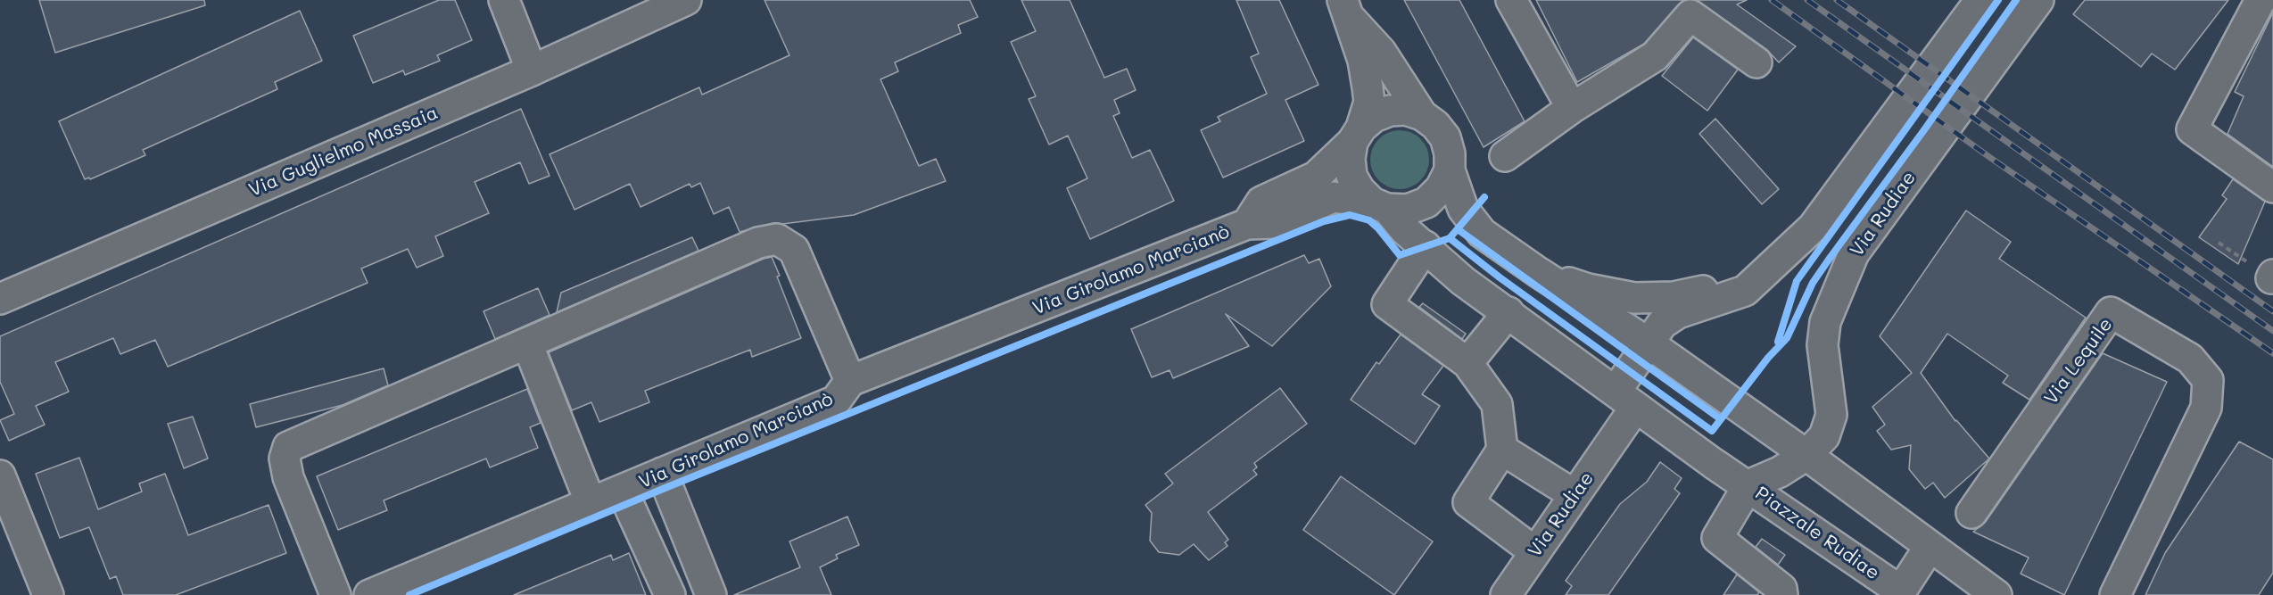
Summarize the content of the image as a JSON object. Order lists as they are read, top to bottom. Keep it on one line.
{"streets":{"main road":["Via Guglielmo Massaia","Via Rudiae","Via Girolamo Marcianò","Via Lequile","Piazzale Rudiae"]},"crossings":[["Via Rudiae","Piazzale Rudiae"],["Via Girolamo Marcianò","Piazzale Rudiae"]]}
